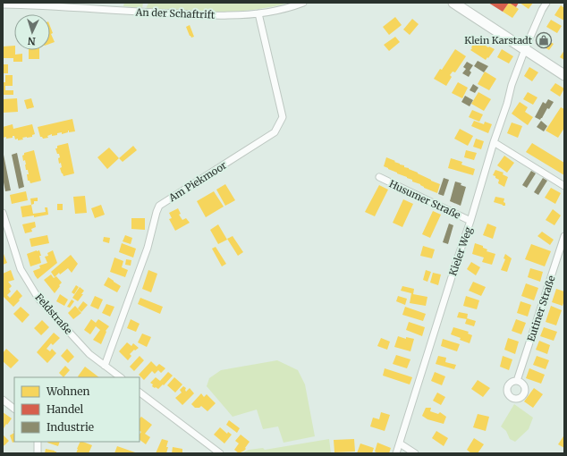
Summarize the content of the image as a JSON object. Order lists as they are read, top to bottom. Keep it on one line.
{"streets":{"street":["An der Schaftrift","Am Piekmoor","Husumer Straße","Kieler Weg","Eutiner Straße","Feldstraße"]},"crossings":[["An der Schaftrift","Am Piekmoor"],["Am Piekmoor","Feldstraße"],["Husumer Straße","Kieler Weg"]],"places":{"shop":["Klein Karstadt"]},"legend":["Wohnen","Handel","Industrie"],"north":"bottom"}
